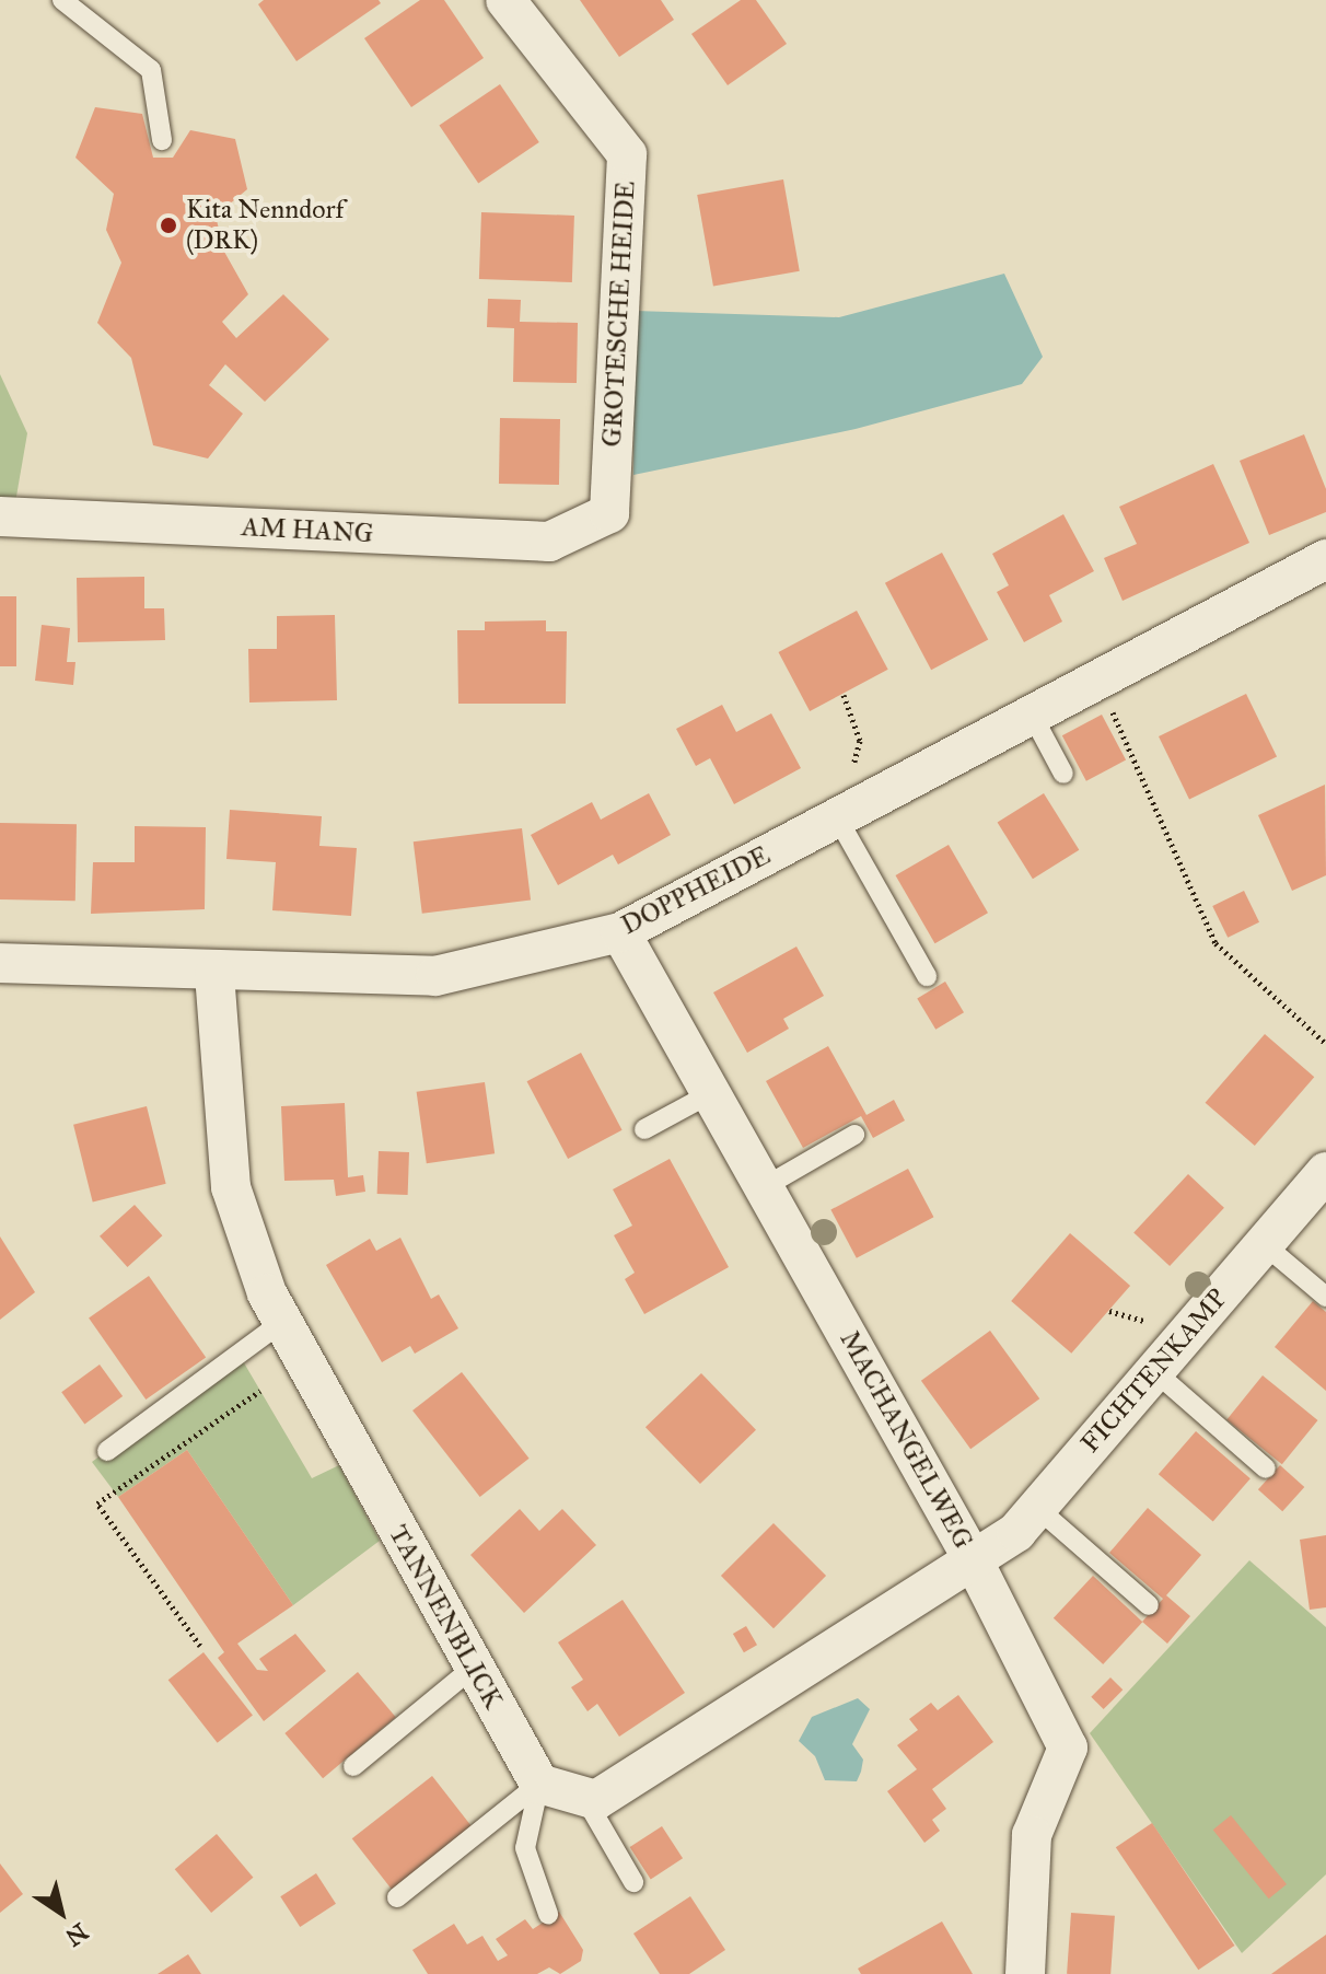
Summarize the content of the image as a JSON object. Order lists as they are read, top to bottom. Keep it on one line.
{"streets":{"street":["GROTESCHE HEIDE","AM HANG","DOPPHEIDE","FICHTENKAMP","MACHANGELWEG","TANNENBLICK"]},"crossings":[["GROTESCHE HEIDE","AM HANG"],["DOPPHEIDE","MACHANGELWEG"],["DOPPHEIDE","TANNENBLICK"],["FICHTENKAMP","MACHANGELWEG"]],"places":["Kita Nenndorf (DRK)"],"north":"bottom right"}
